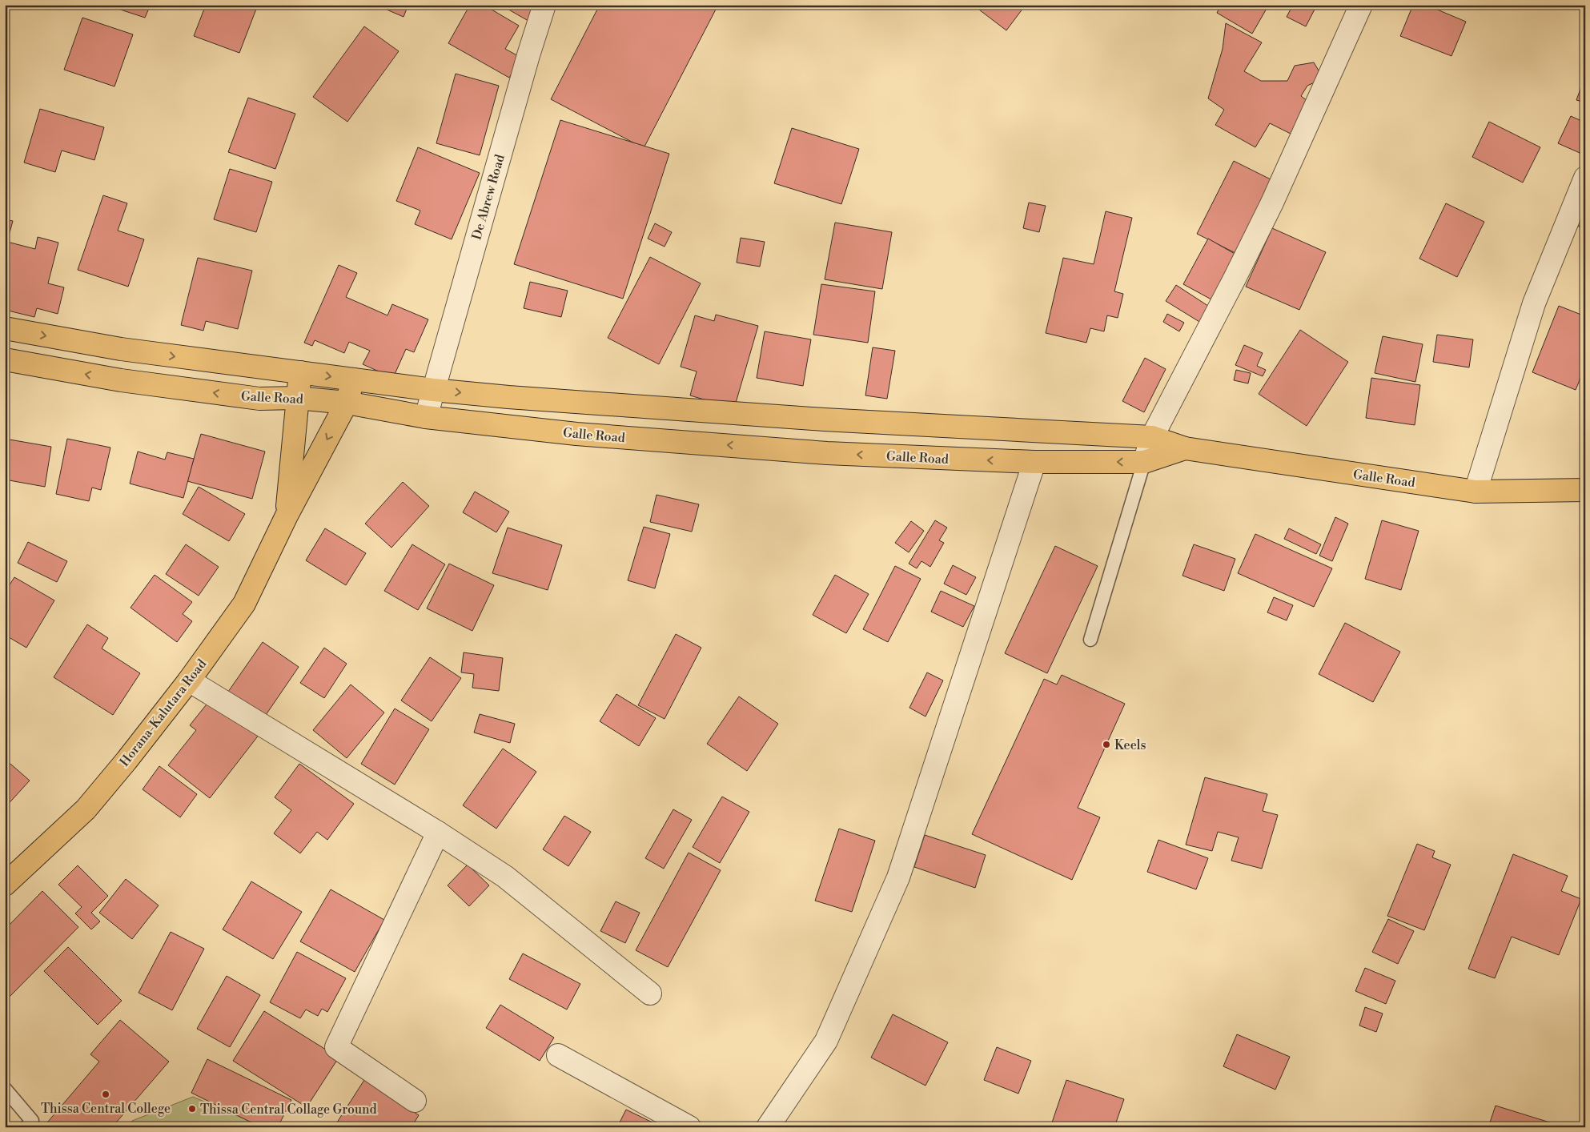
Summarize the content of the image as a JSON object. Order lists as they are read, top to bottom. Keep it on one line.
{"streets":{"main road":["Galle Road","Horana-Kalutara Road"],"street":["De Abrew Road"]},"crossings":[["De Abrew Road","Galle Road"],["Galle Road","Horana-Kalutara Road"]],"places":["Keels","Thissa Central College","Thissa Central Collage Ground"]}
